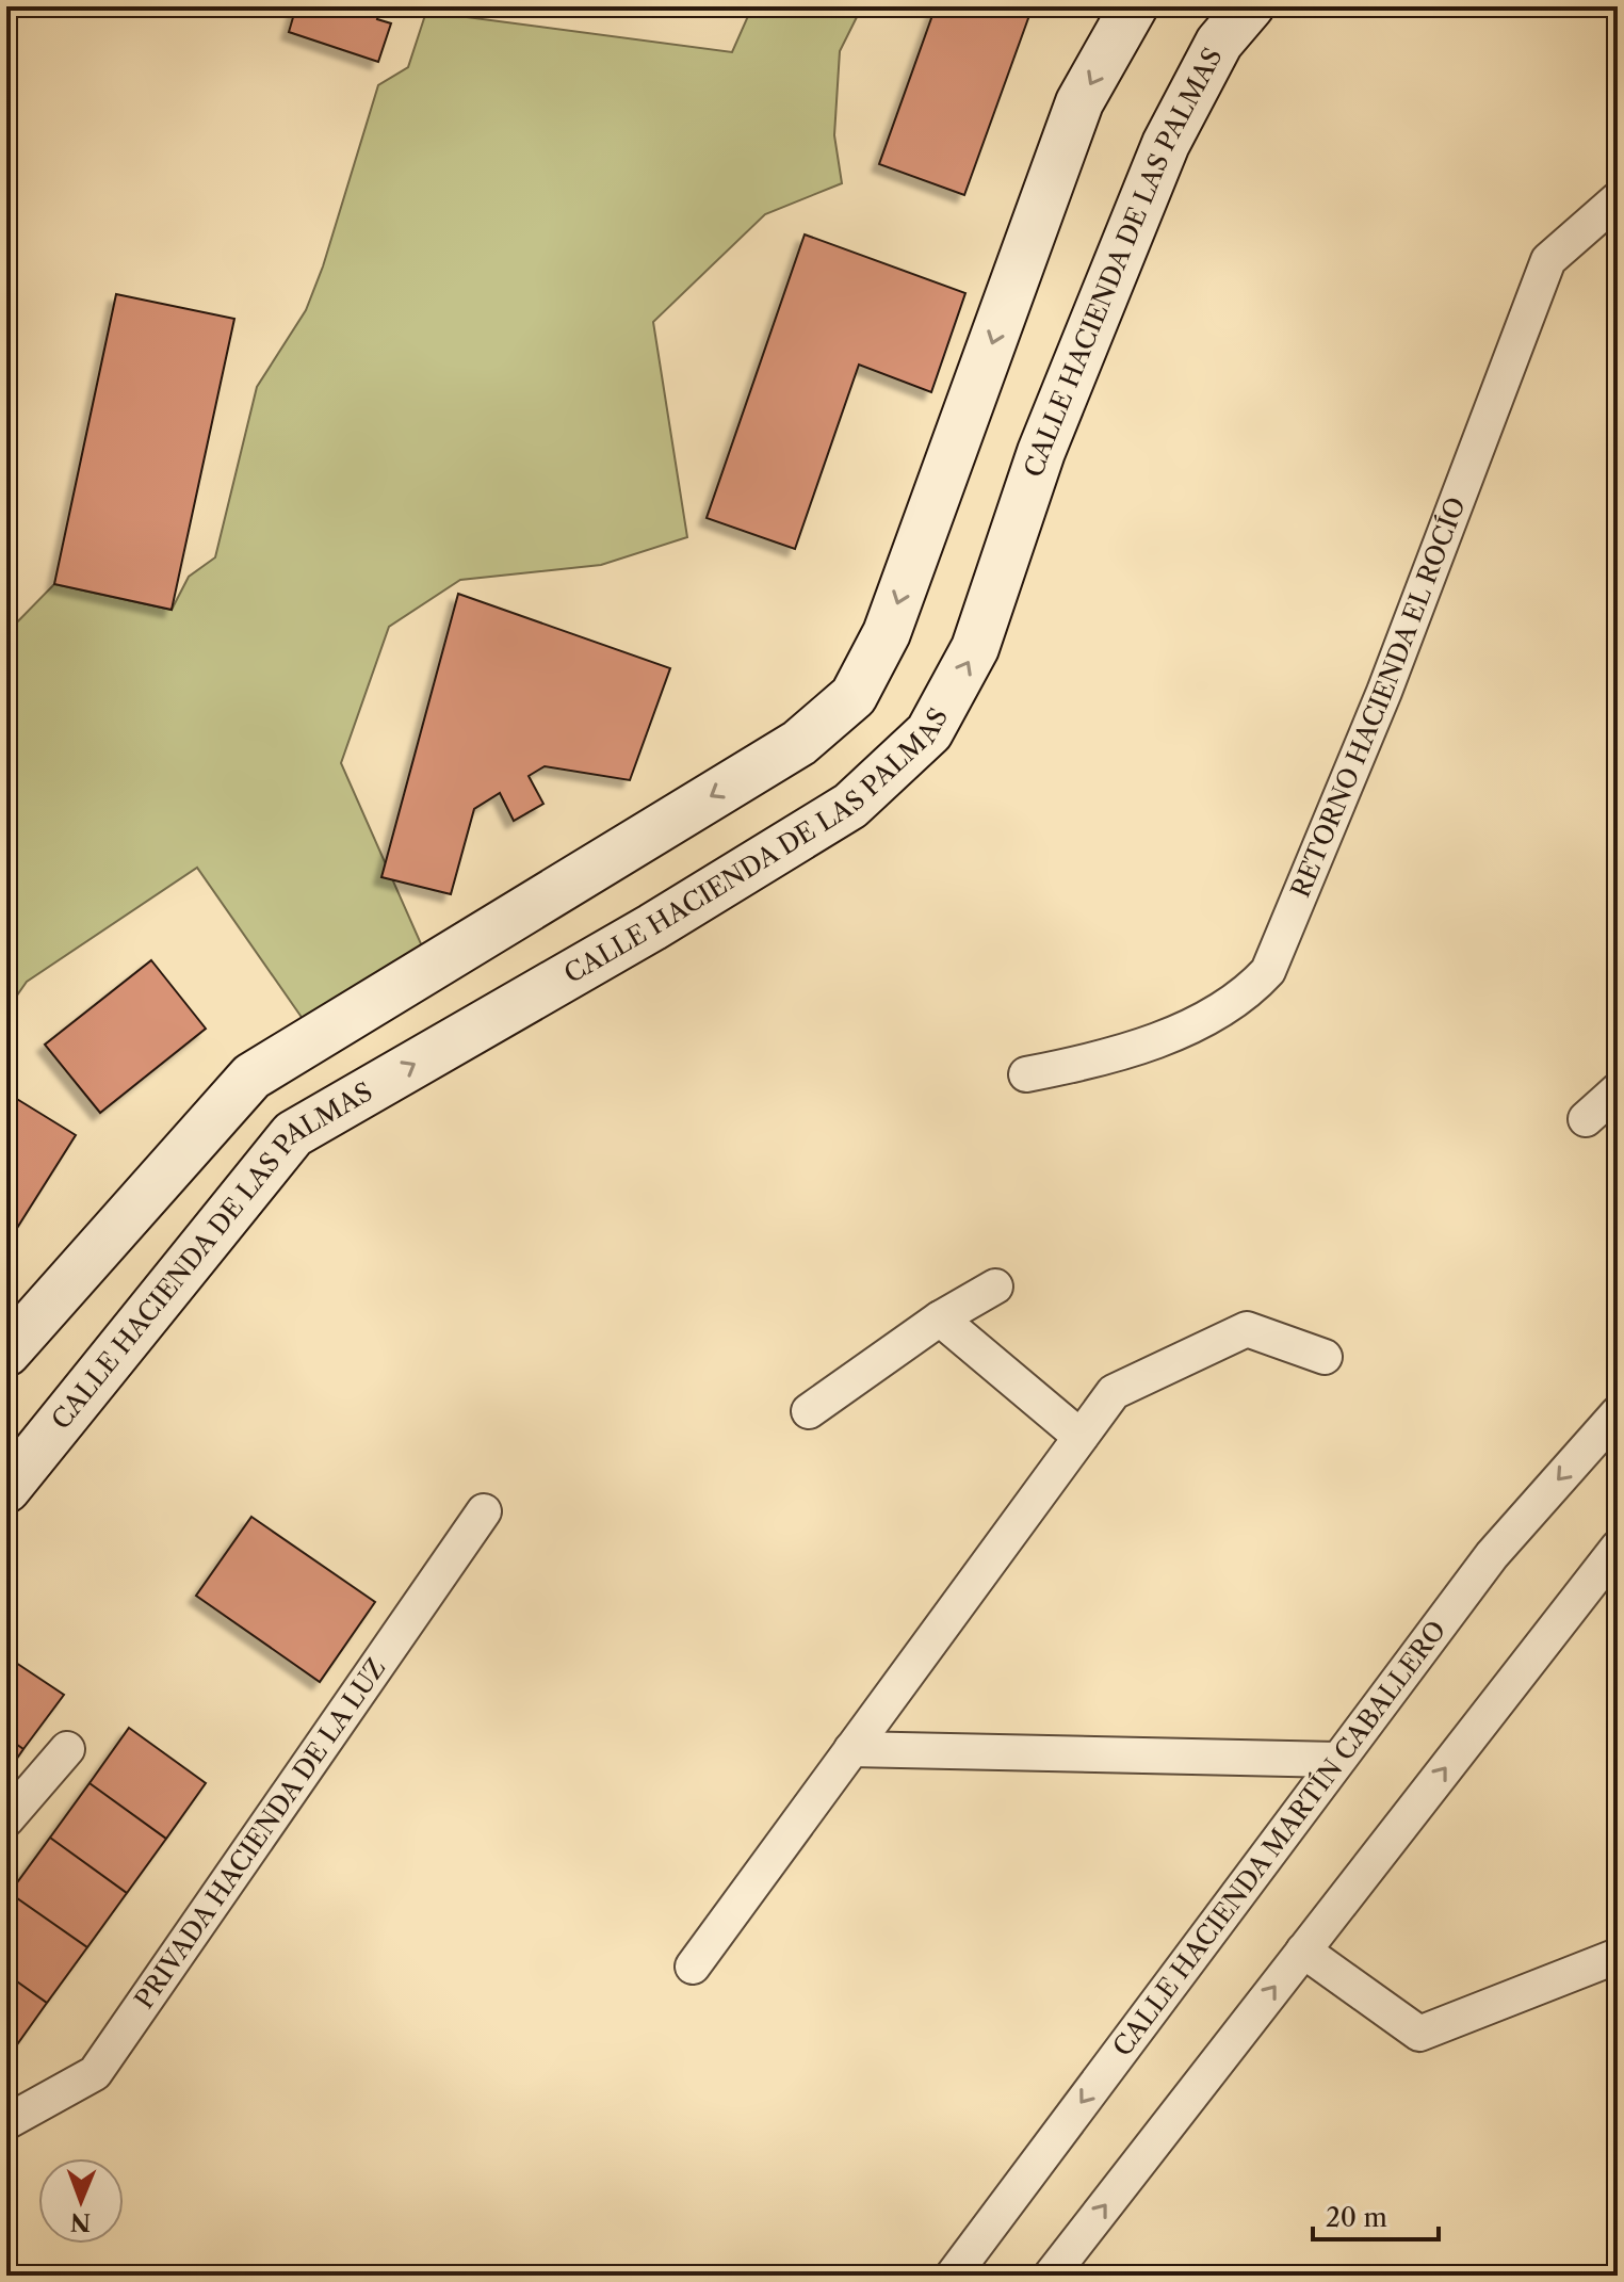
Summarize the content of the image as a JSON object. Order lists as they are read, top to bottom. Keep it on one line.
{"streets":{"main road":["CALLE HACIENDA DE LAS PALMAS"],"street":["RETORNO HACIENDA EL ROCÍO","PRIVADA HACIENDA DE LA LUZ","CALLE HACIENDA MARTÍN CABALLERO"]},"scale_bar":"20 m","north":"bottom"}
